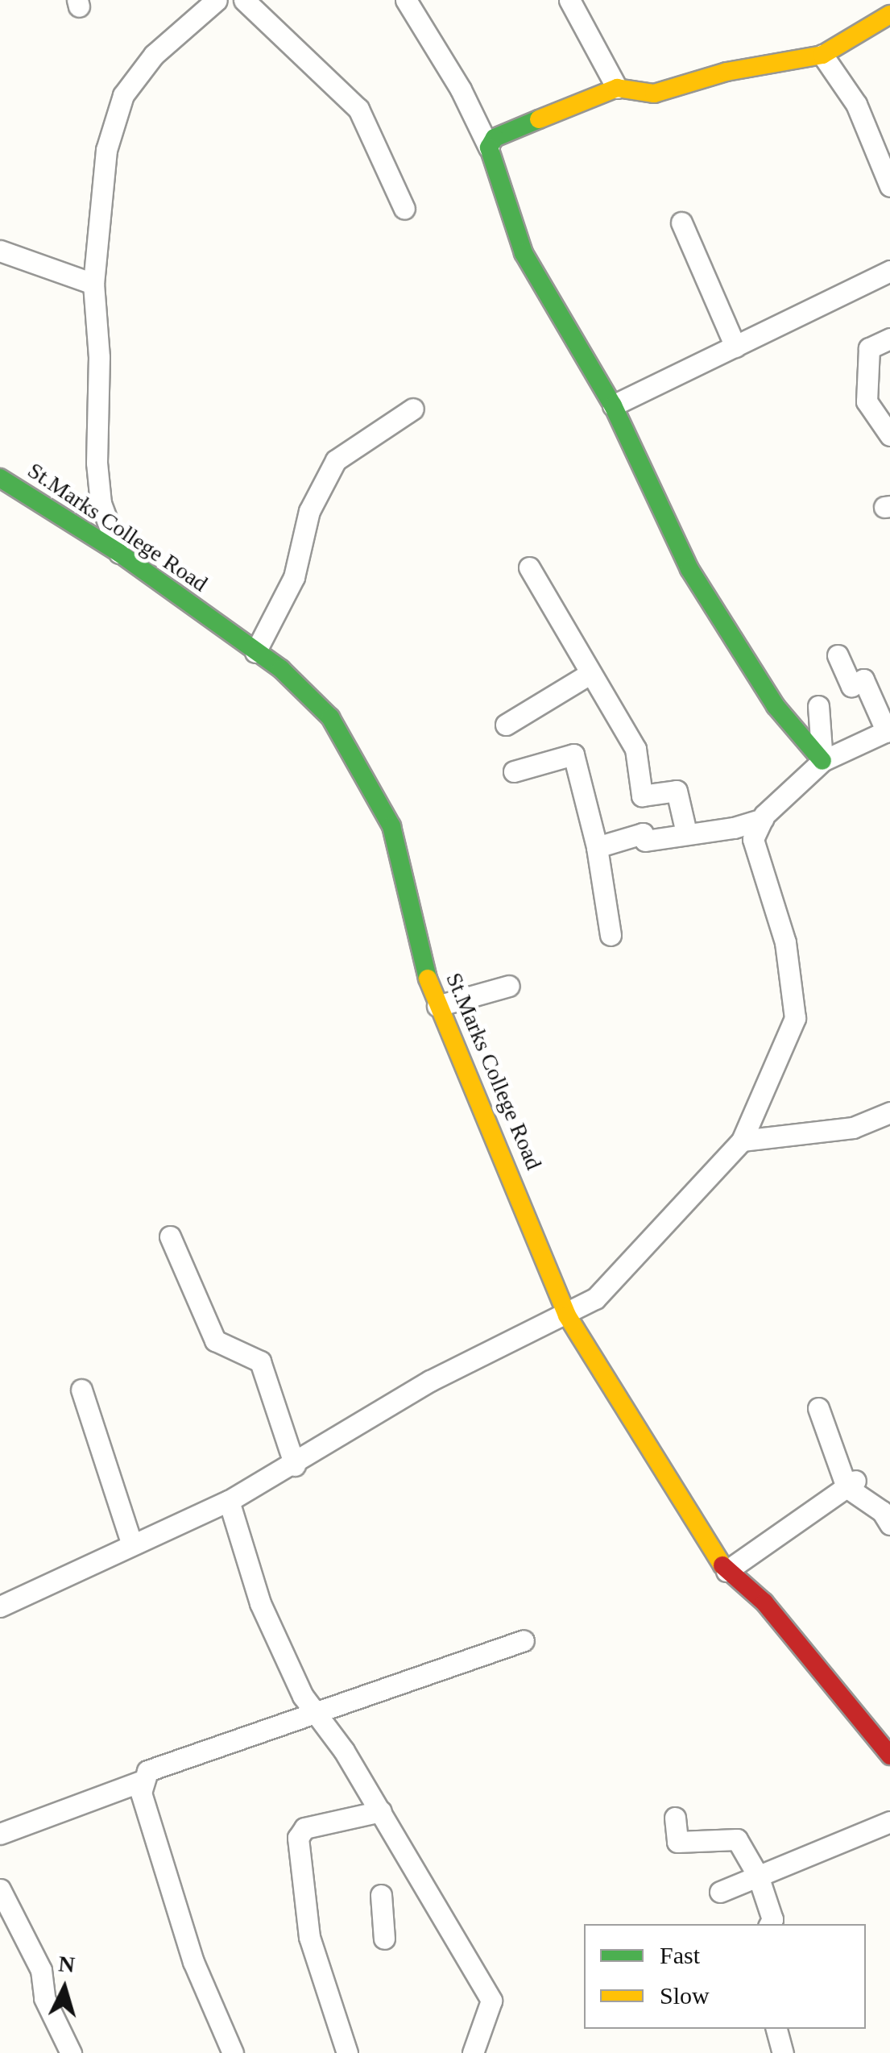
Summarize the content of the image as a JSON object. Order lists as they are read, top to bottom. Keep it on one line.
{"streets":{"main road":["St.Marks College Road"]},"legend":["Fast","Slow"],"north":"top"}
